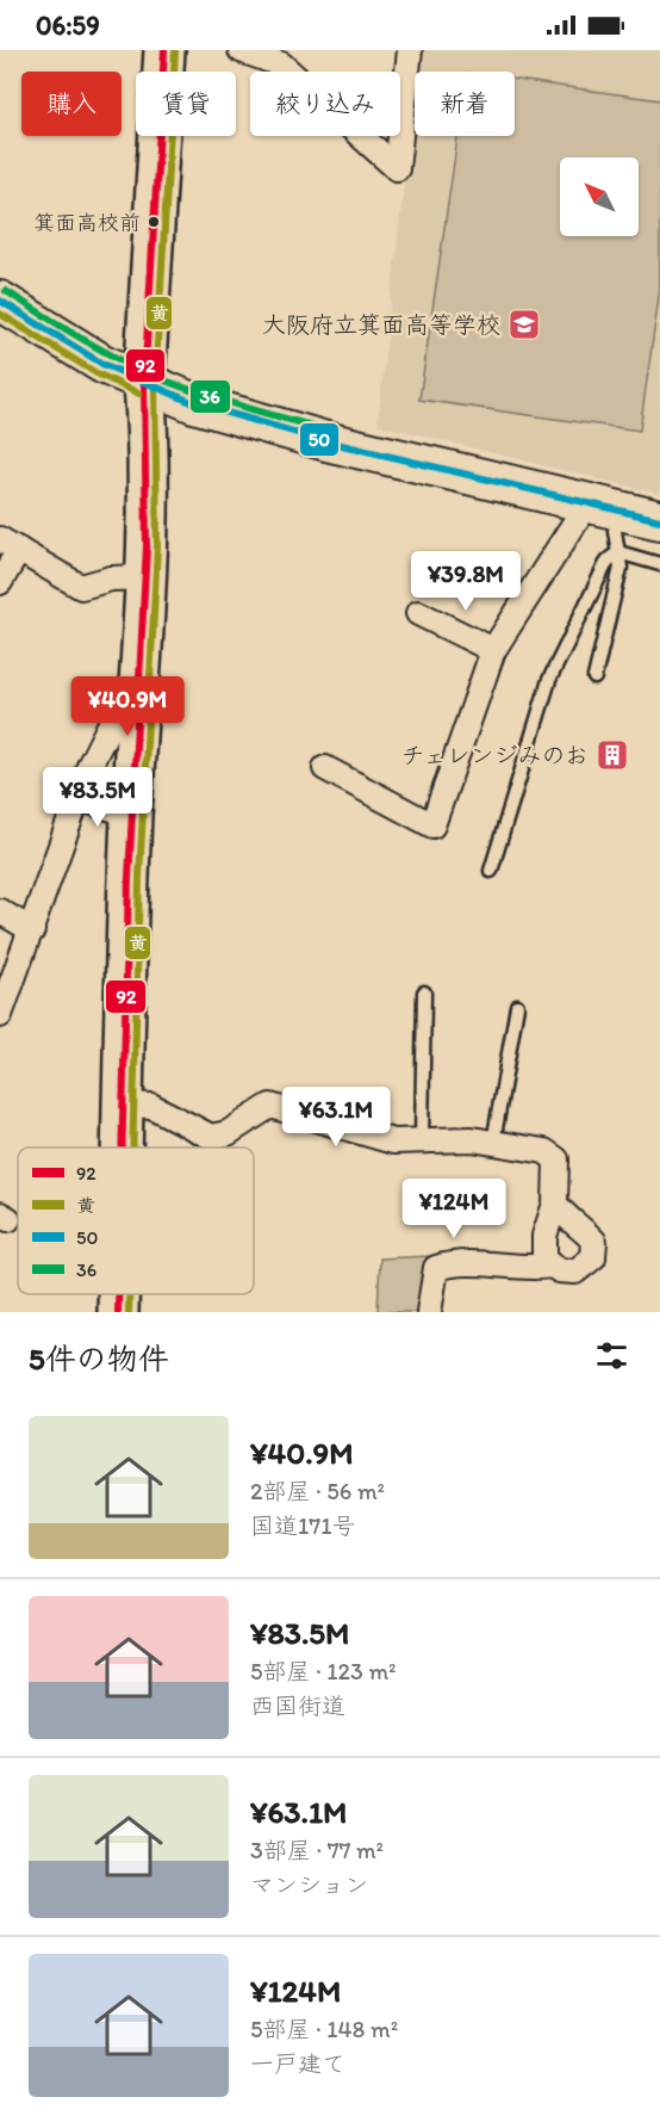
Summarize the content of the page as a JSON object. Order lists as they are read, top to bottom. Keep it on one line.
{"places":{"other":["箕面高校前"],"school or university":["大阪府立箕面高等学校"],"building":["チェレンジみのお"]},"lines":["transit line 92","transit line 黄","transit line 36","transit line 50"],"legend":["92","黄","50","36"],"north":"top left","page":{"status":"06:59","chip":["購入","賃貸","絞り込み","新着"],"price":["¥39.8M","¥40.9M","¥83.5M","¥63.1M","¥124M"],"heading":"5件の物件","list":[{"name":"¥40.9M","note":"2部屋 · 56 m² · 国道171号"},{"name":"¥83.5M","note":"5部屋 · 123 m² · 西国街道"},{"name":"¥63.1M","note":"3部屋 · 77 m² · マンション"},{"name":"¥124M","note":"5部屋 · 148 m² · 一戸建て"}]}}
